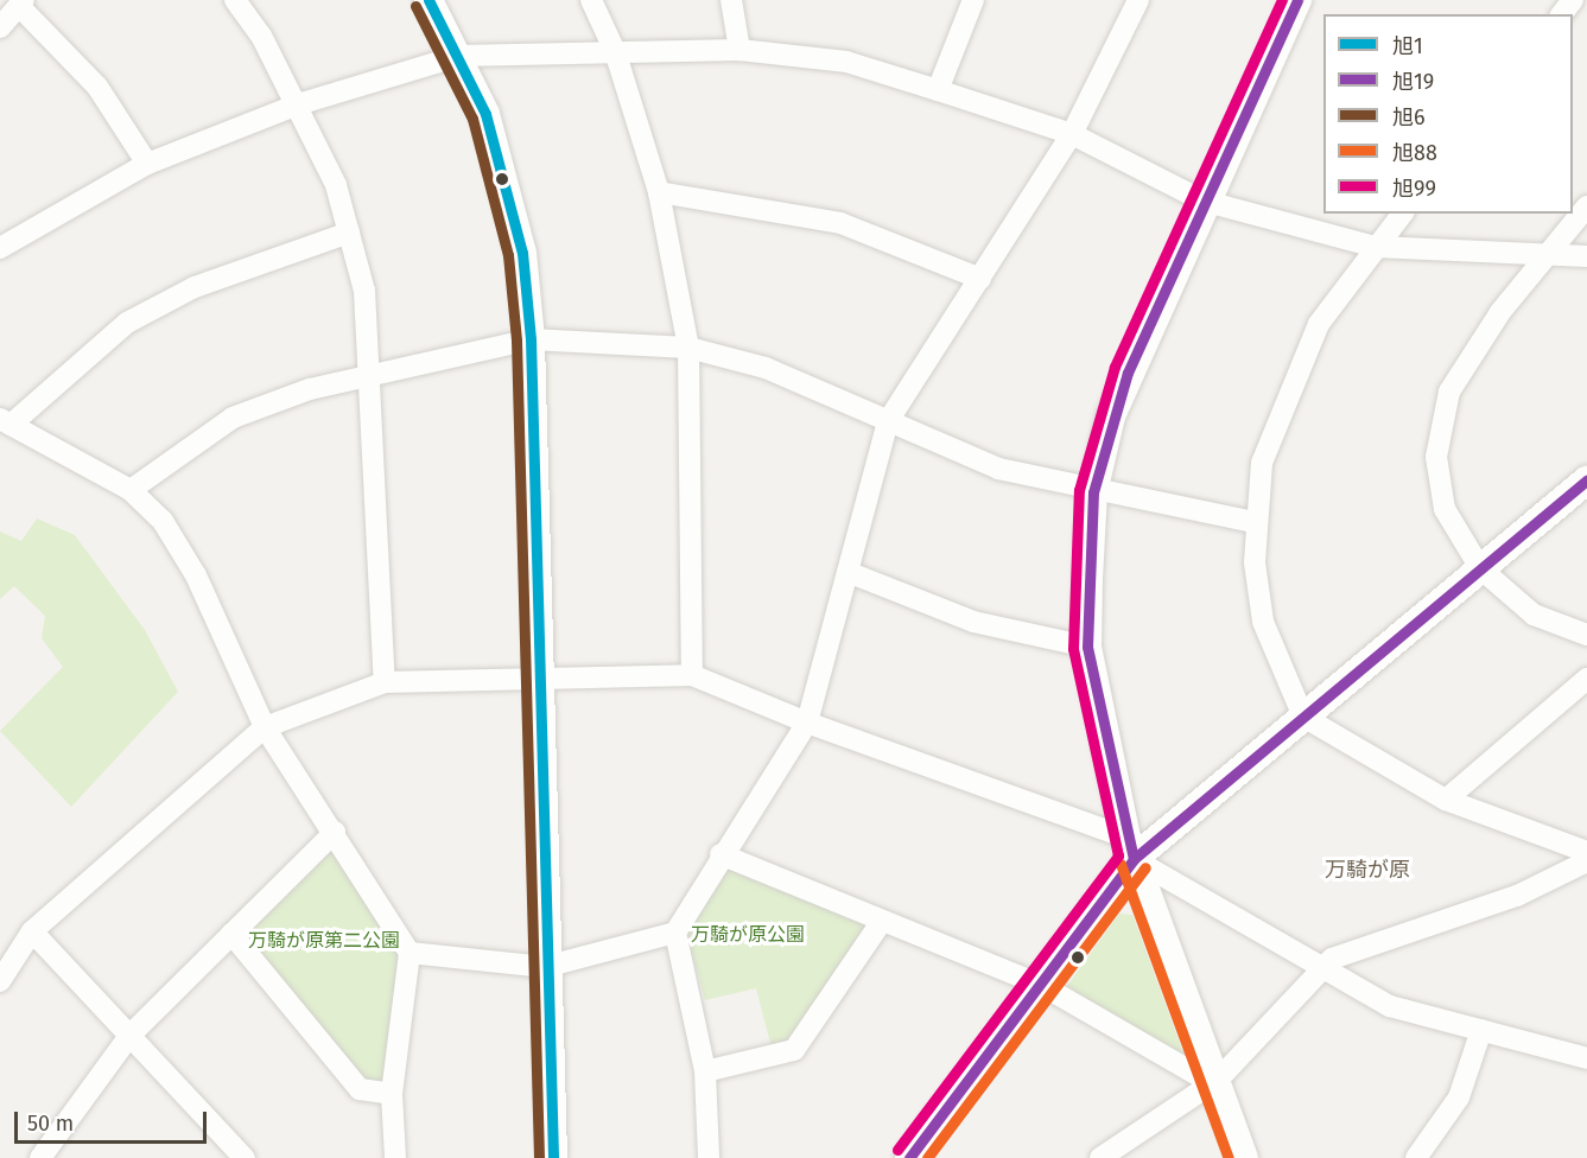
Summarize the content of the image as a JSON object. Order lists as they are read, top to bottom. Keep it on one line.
{"districts":["万騎が原"],"parks":["万騎が原公園","万騎が原第二公園"],"lines":["transit line 旭1","transit line 旭19","transit line 旭99","transit line 旭6","transit line 旭88"],"legend":["旭1","旭19","旭6","旭88","旭99"],"scale_bar":"50 m"}
